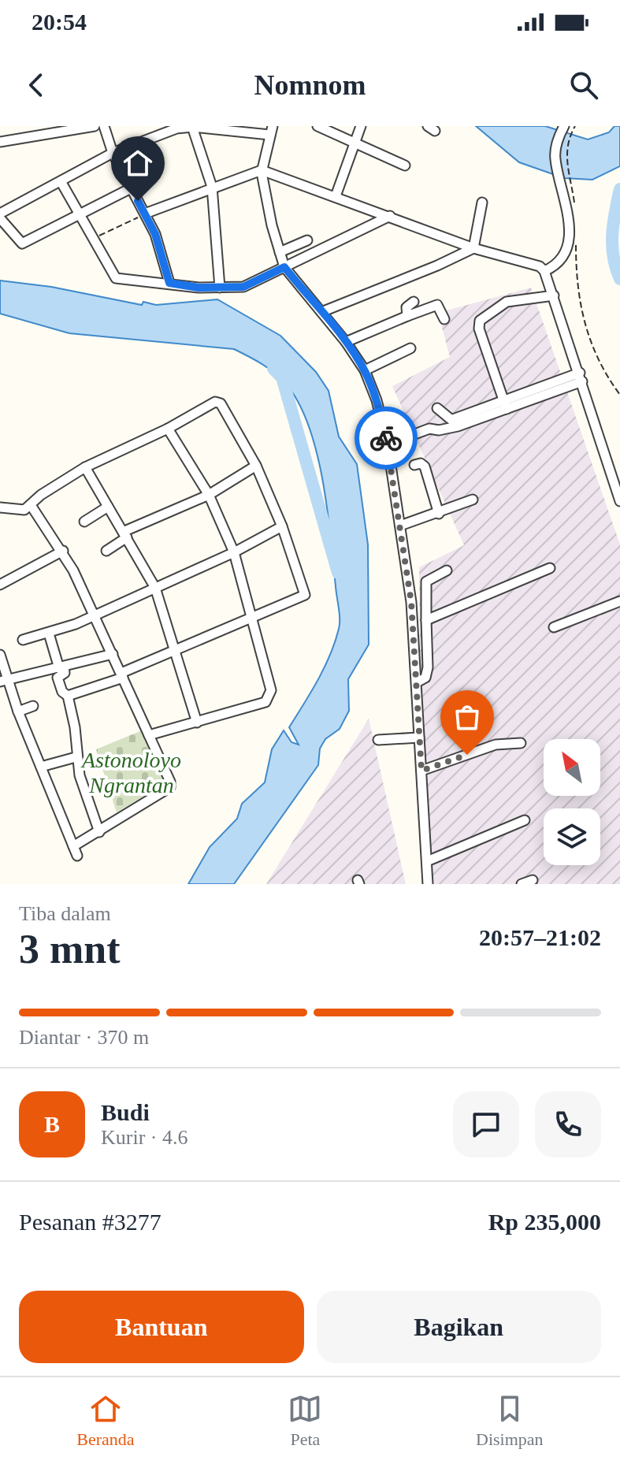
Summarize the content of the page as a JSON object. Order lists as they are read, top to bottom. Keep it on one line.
{"parks":["Astonoloyo Ngrantan"],"north":"top left","page":{"status":"20:54","header":"Nomnom","heading":["3 mnt","Tiba dalam","20:57–21:02"],"panel":["Budi","Kurir · 4.6","Pesanan #3277","Rp 235,000"],"bar":"Diantar · 370 m","round":"B","buttons":["Bantuan","Bagikan"],"tabs":["Beranda","Peta","Disimpan"]}}
